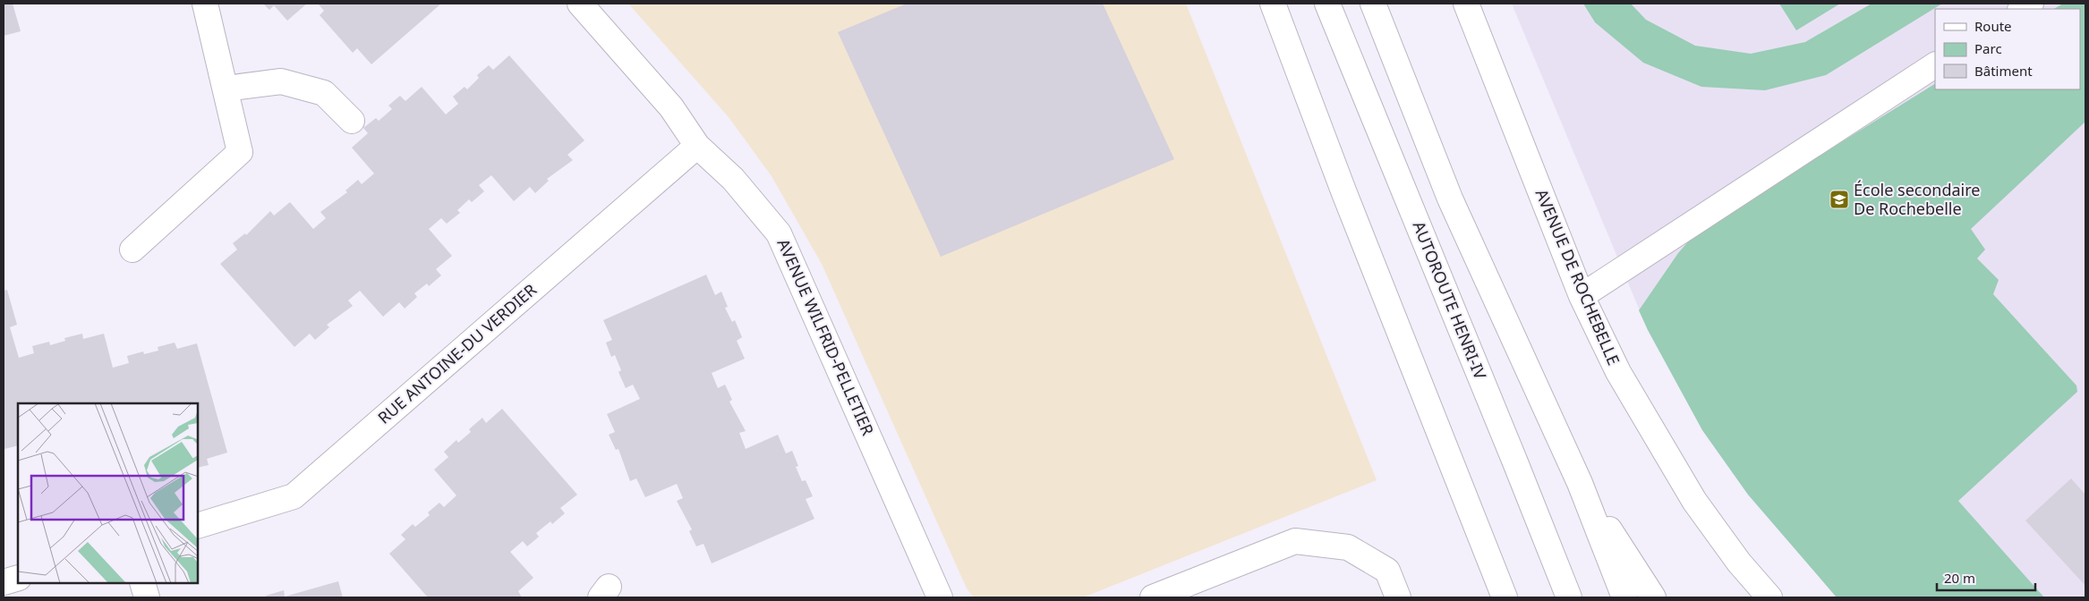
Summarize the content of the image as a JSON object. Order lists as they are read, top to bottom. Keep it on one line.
{"streets":{"main road":["AVENUE DE ROCHEBELLE","AUTOROUTE HENRI-IV","AVENUE WILFRID-PELLETIER","RUE ANTOINE-DU VERDIER"]},"crossings":[["AVENUE WILFRID-PELLETIER","RUE ANTOINE-DU VERDIER"]],"places":{"school or university":["École secondaire De Rochebelle"]},"legend":["Route","Parc","Bâtiment"],"scale_bar":"20 m"}
